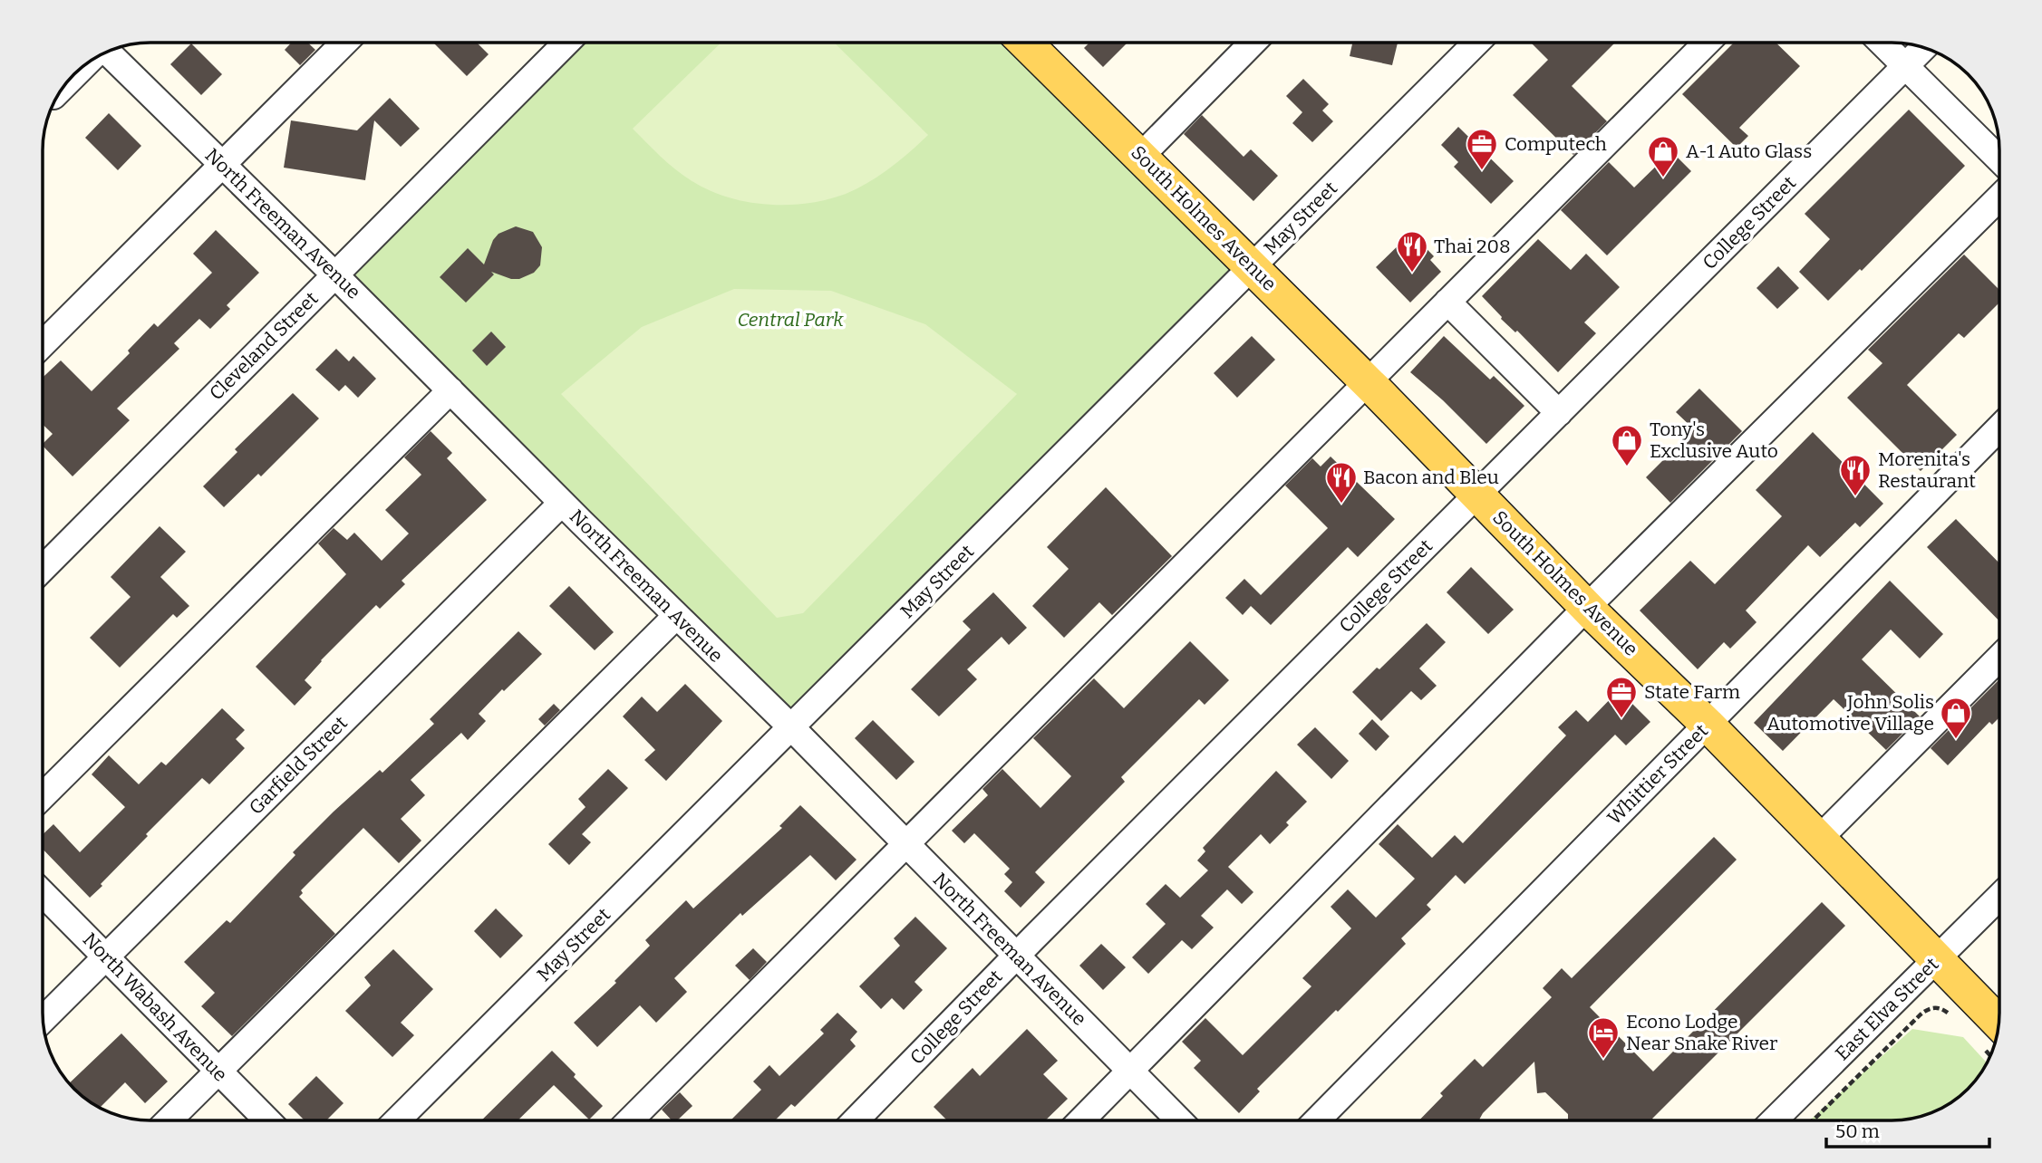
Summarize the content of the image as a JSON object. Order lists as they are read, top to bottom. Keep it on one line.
{"streets":{"main road":["South Holmes Avenue"],"street":["May Street","College Street","North Freeman Avenue","Cleveland Street","Garfield Street","Whittier Street","North Wabash Avenue","East Elva Street"]},"crossings":[["South Holmes Avenue","May Street"],["South Holmes Avenue","College Street"],["South Holmes Avenue","Whittier Street"],["South Holmes Avenue","East Elva Street"],["May Street","North Freeman Avenue"],["College Street","North Freeman Avenue"],["North Freeman Avenue","Cleveland Street"],["North Freeman Avenue","Garfield Street"],["Garfield Street","North Wabash Avenue"]],"parks":["Central Park"],"places":{"office":["Computech","State Farm"],"shop":["A-1 Auto Glass","Tony's Exclusive Auto","John Solis Automotive Village"],"restaurant":["Thai 208","Morenita's Restaurant","Bacon and Bleu"],"hotel":["Econo Lodge Near Snake River"]},"scale_bar":"50 m"}
